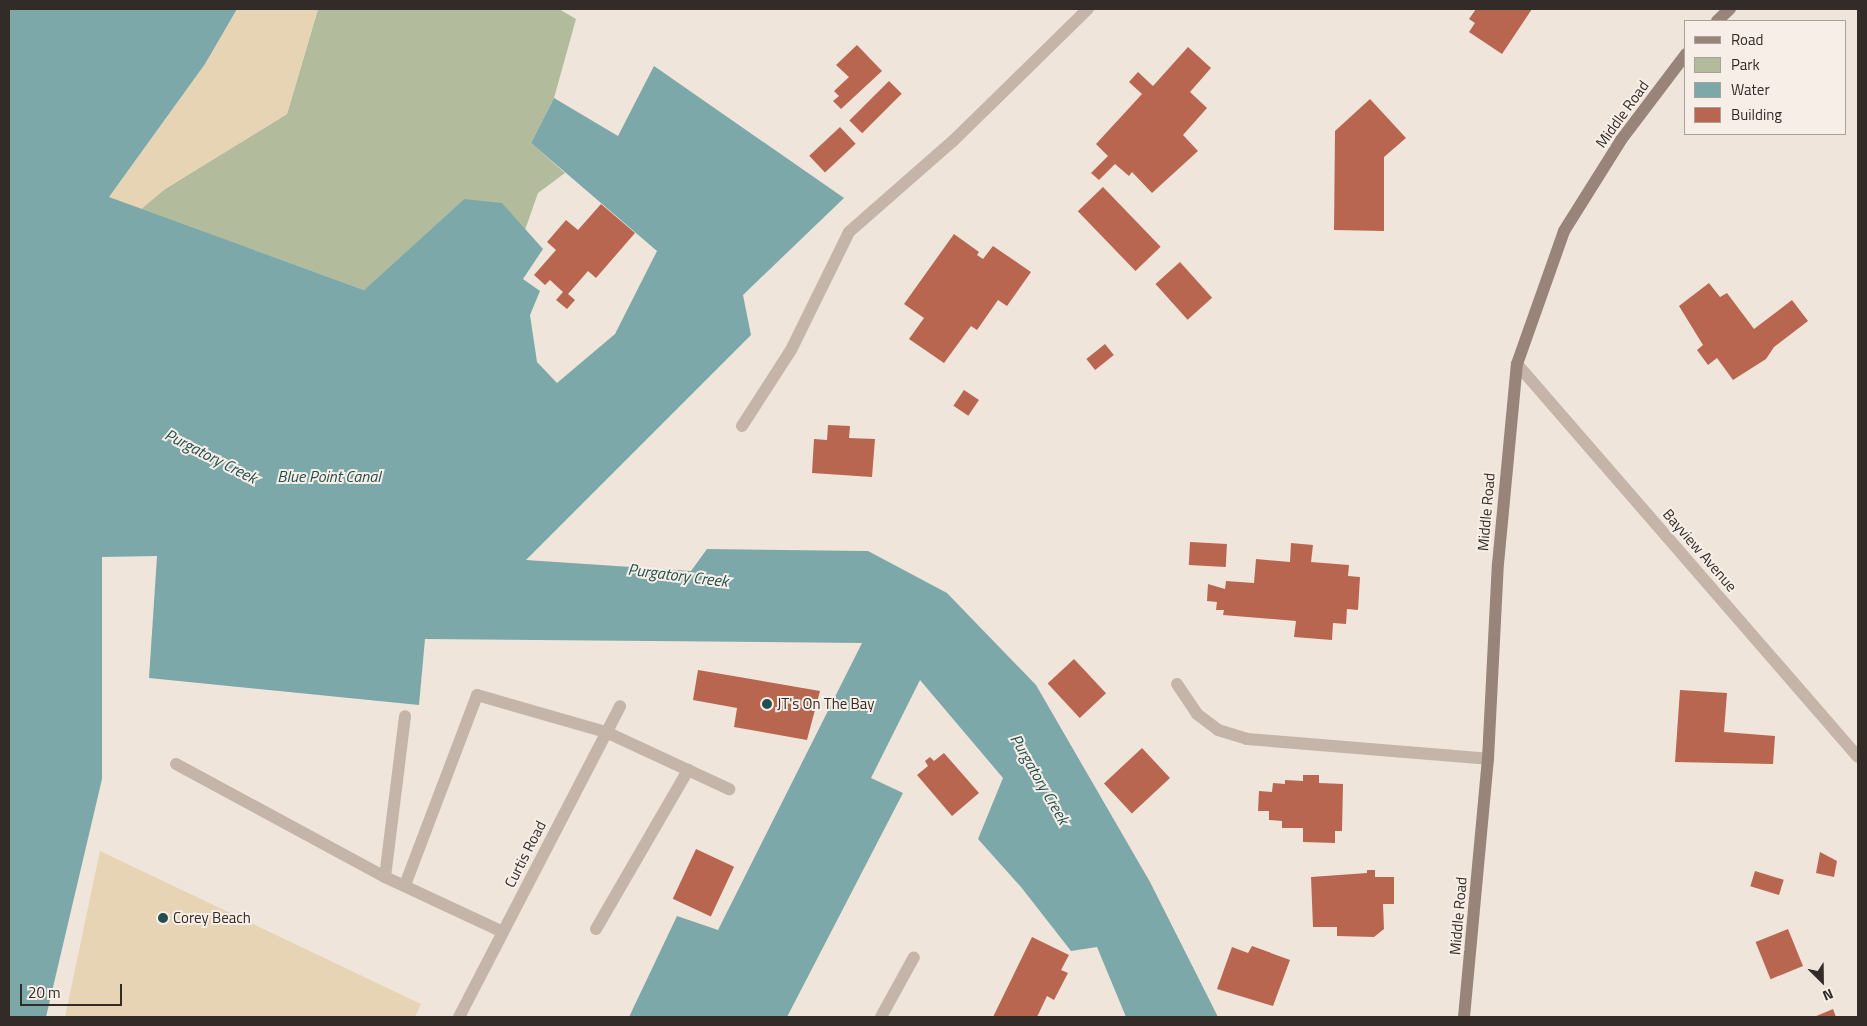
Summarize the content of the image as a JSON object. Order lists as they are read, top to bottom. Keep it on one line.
{"streets":{"main road":["Middle Road"],"street":["Bayview Avenue","Curtis Road"]},"crossings":[["Middle Road","Bayview Avenue"]],"water":["Purgatory Creek","Blue Point Canal"],"places":["JT's On The Bay","Corey Beach"],"legend":["Road","Park","Water","Building"],"scale_bar":"20 m","north":"bottom right"}
